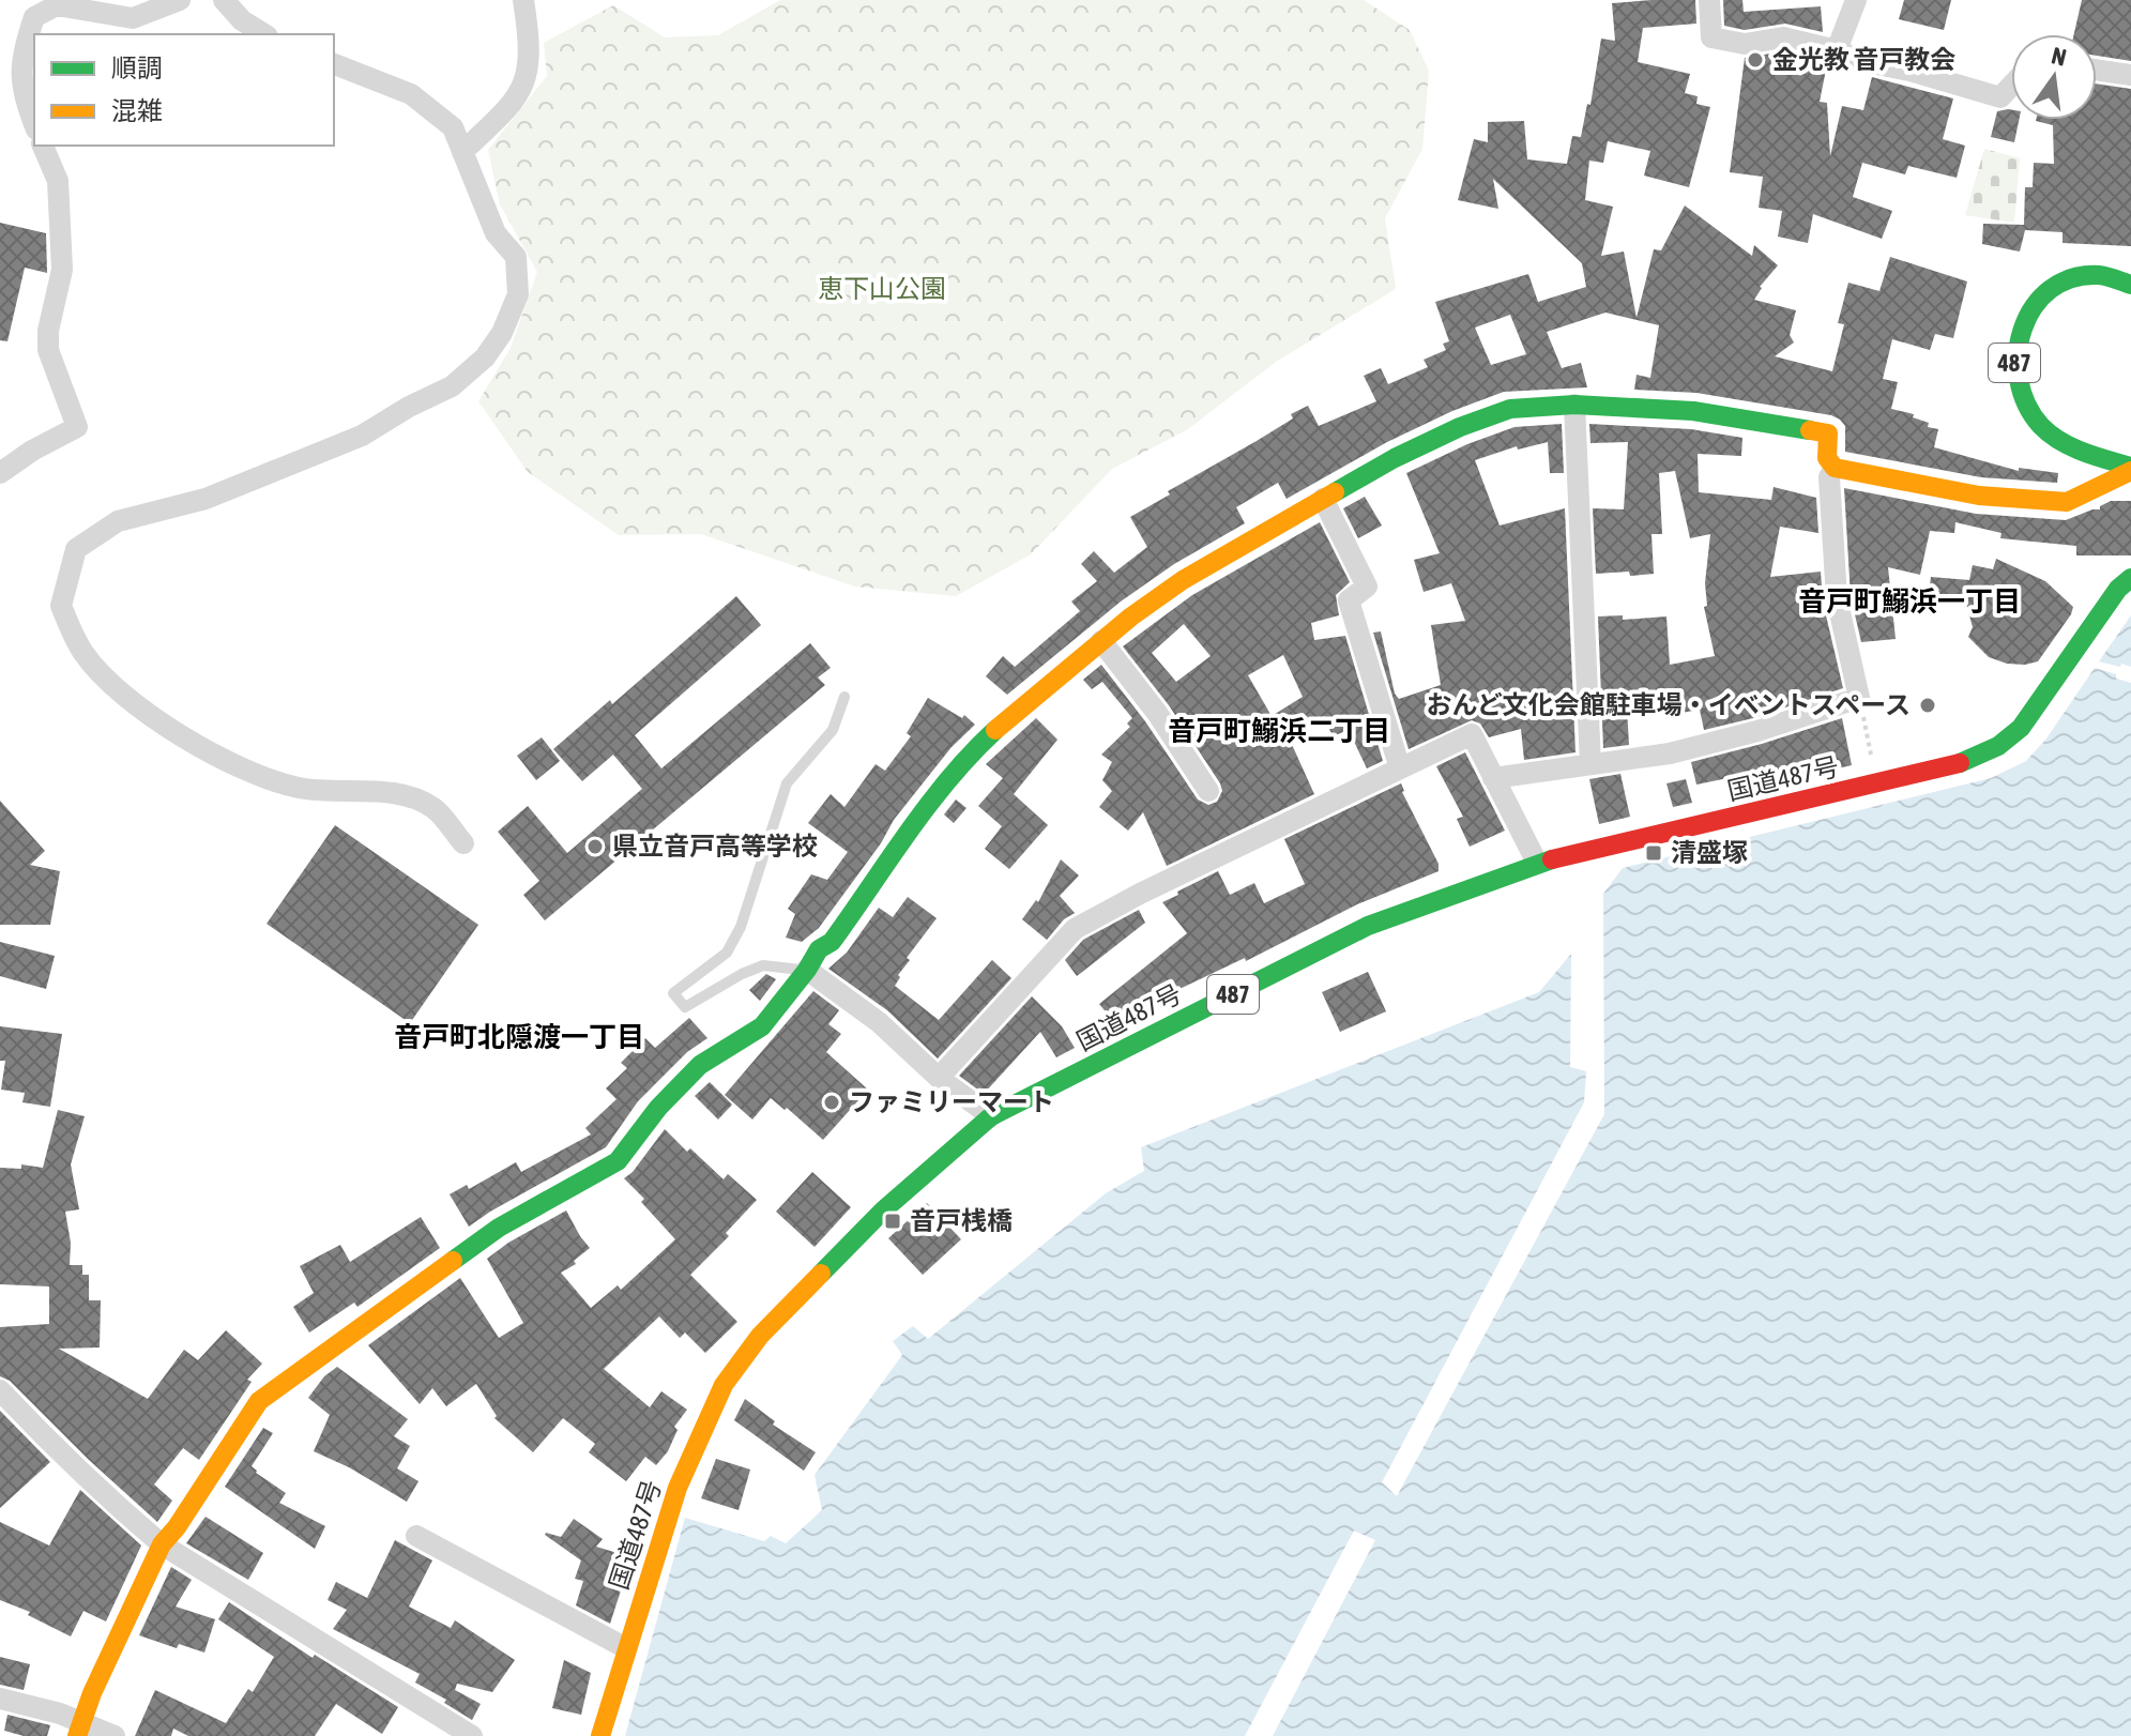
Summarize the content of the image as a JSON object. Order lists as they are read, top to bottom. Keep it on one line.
{"streets":{"main road":["487","国道487号"]},"districts":["音戸町鰯浜一丁目","音戸町鰯浜二丁目","音戸町北隠渡一丁目"],"parks":["恵下山公園"],"places":{"other":["金光教 音戸教会","おんど文化会館駐車場・イベントスペース","県立音戸高等学校","ファミリーマート"],"transit":["清盛塚","音戸桟橋"]},"legend":["順調","混雑"],"north":"top"}
